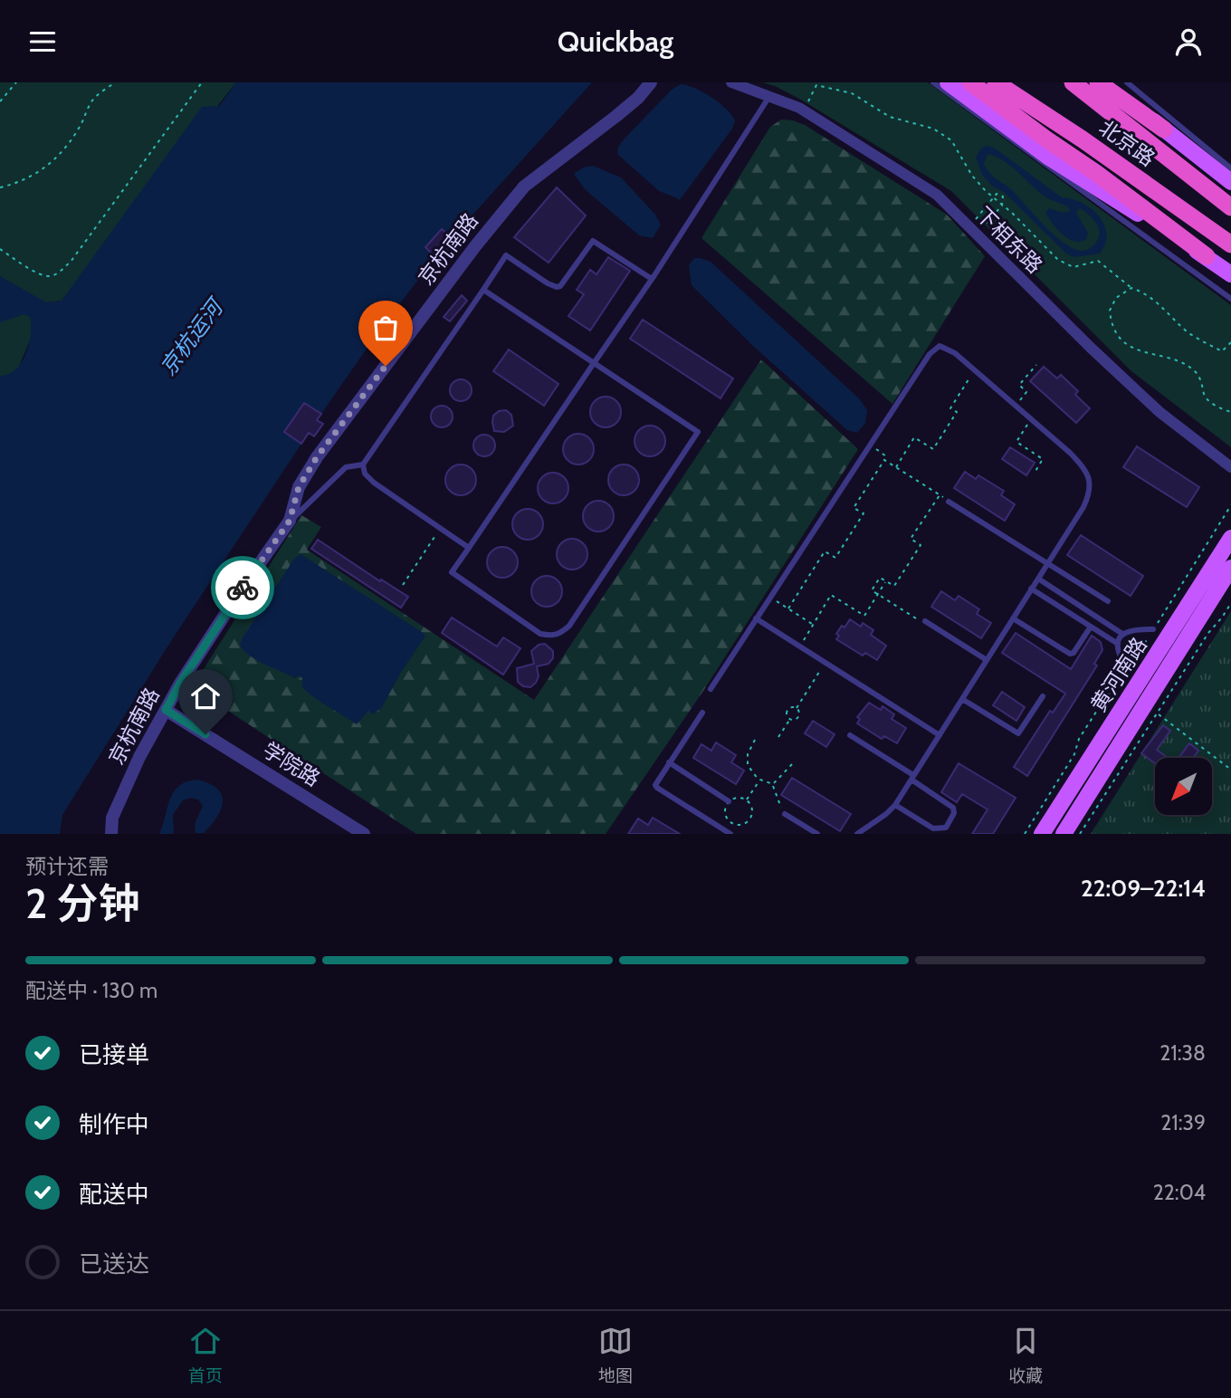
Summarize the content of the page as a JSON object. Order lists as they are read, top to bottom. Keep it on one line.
{"streets":{"highway":["北京路"],"main road":["黄河南路"],"street":["下相东路","京杭南路","学院路"]},"crossings":[["京杭南路","学院路"]],"water":["京杭运河"],"north":"bottom left","page":{"header":"Quickbag","heading":["2 分钟","预计还需","22:09–22:14"],"bar":"配送中 · 130 m","list":[["已接单","21:38"],["制作中","21:39"],["配送中","22:04"],"已送达"],"tabs":["首页","地图","收藏"]}}
